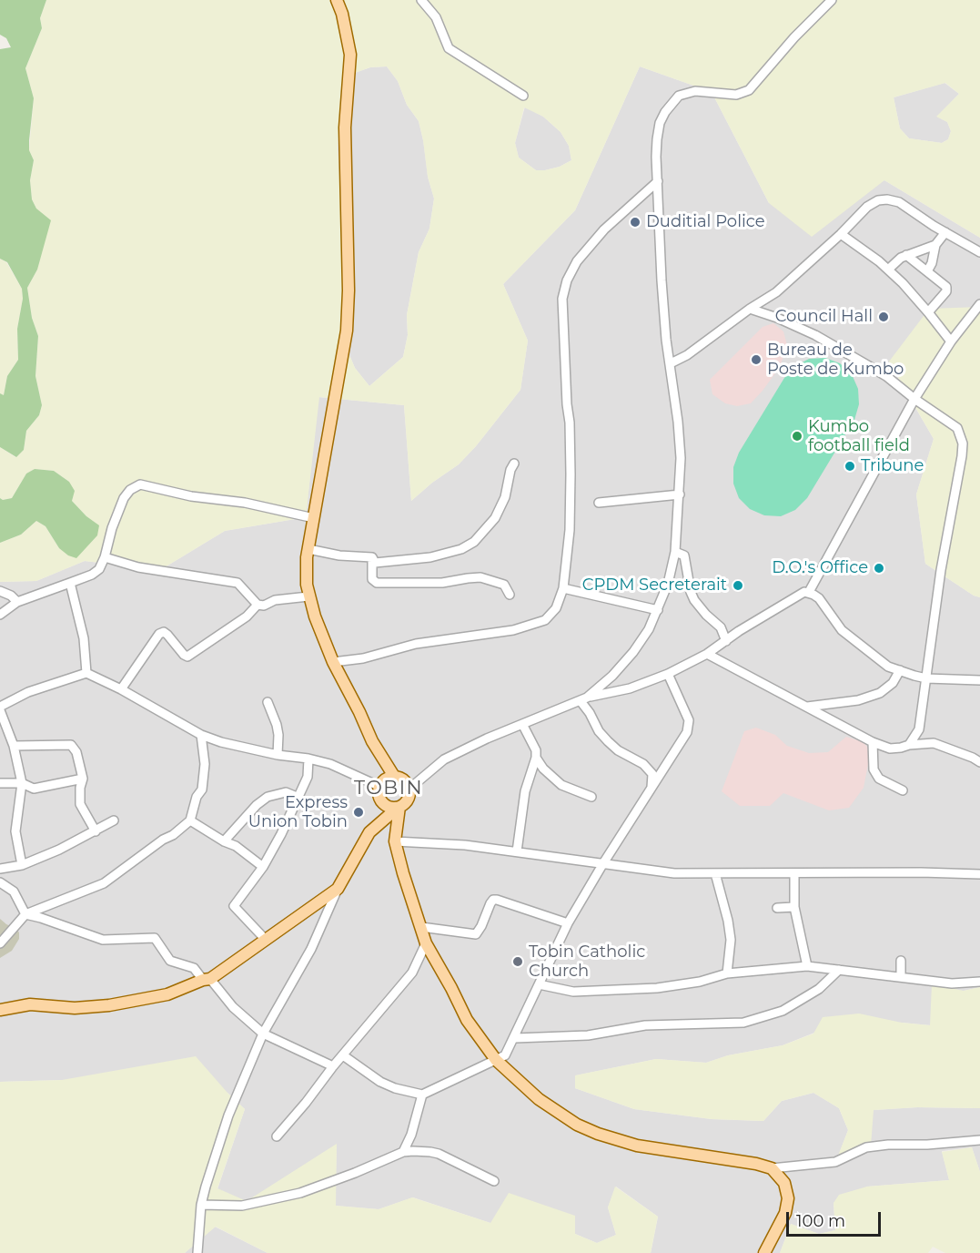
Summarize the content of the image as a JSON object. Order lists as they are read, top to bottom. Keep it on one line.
{"districts":["TOBIN"],"places":["Duditial Police","Council Hall","Bureau de Poste de Kumbo","Kumbo football field","Tribune","D.O.'s Office","CPDM Secreterait","Express Union Tobin","Tobin Catholic Church"],"scale_bar":"100 m"}
